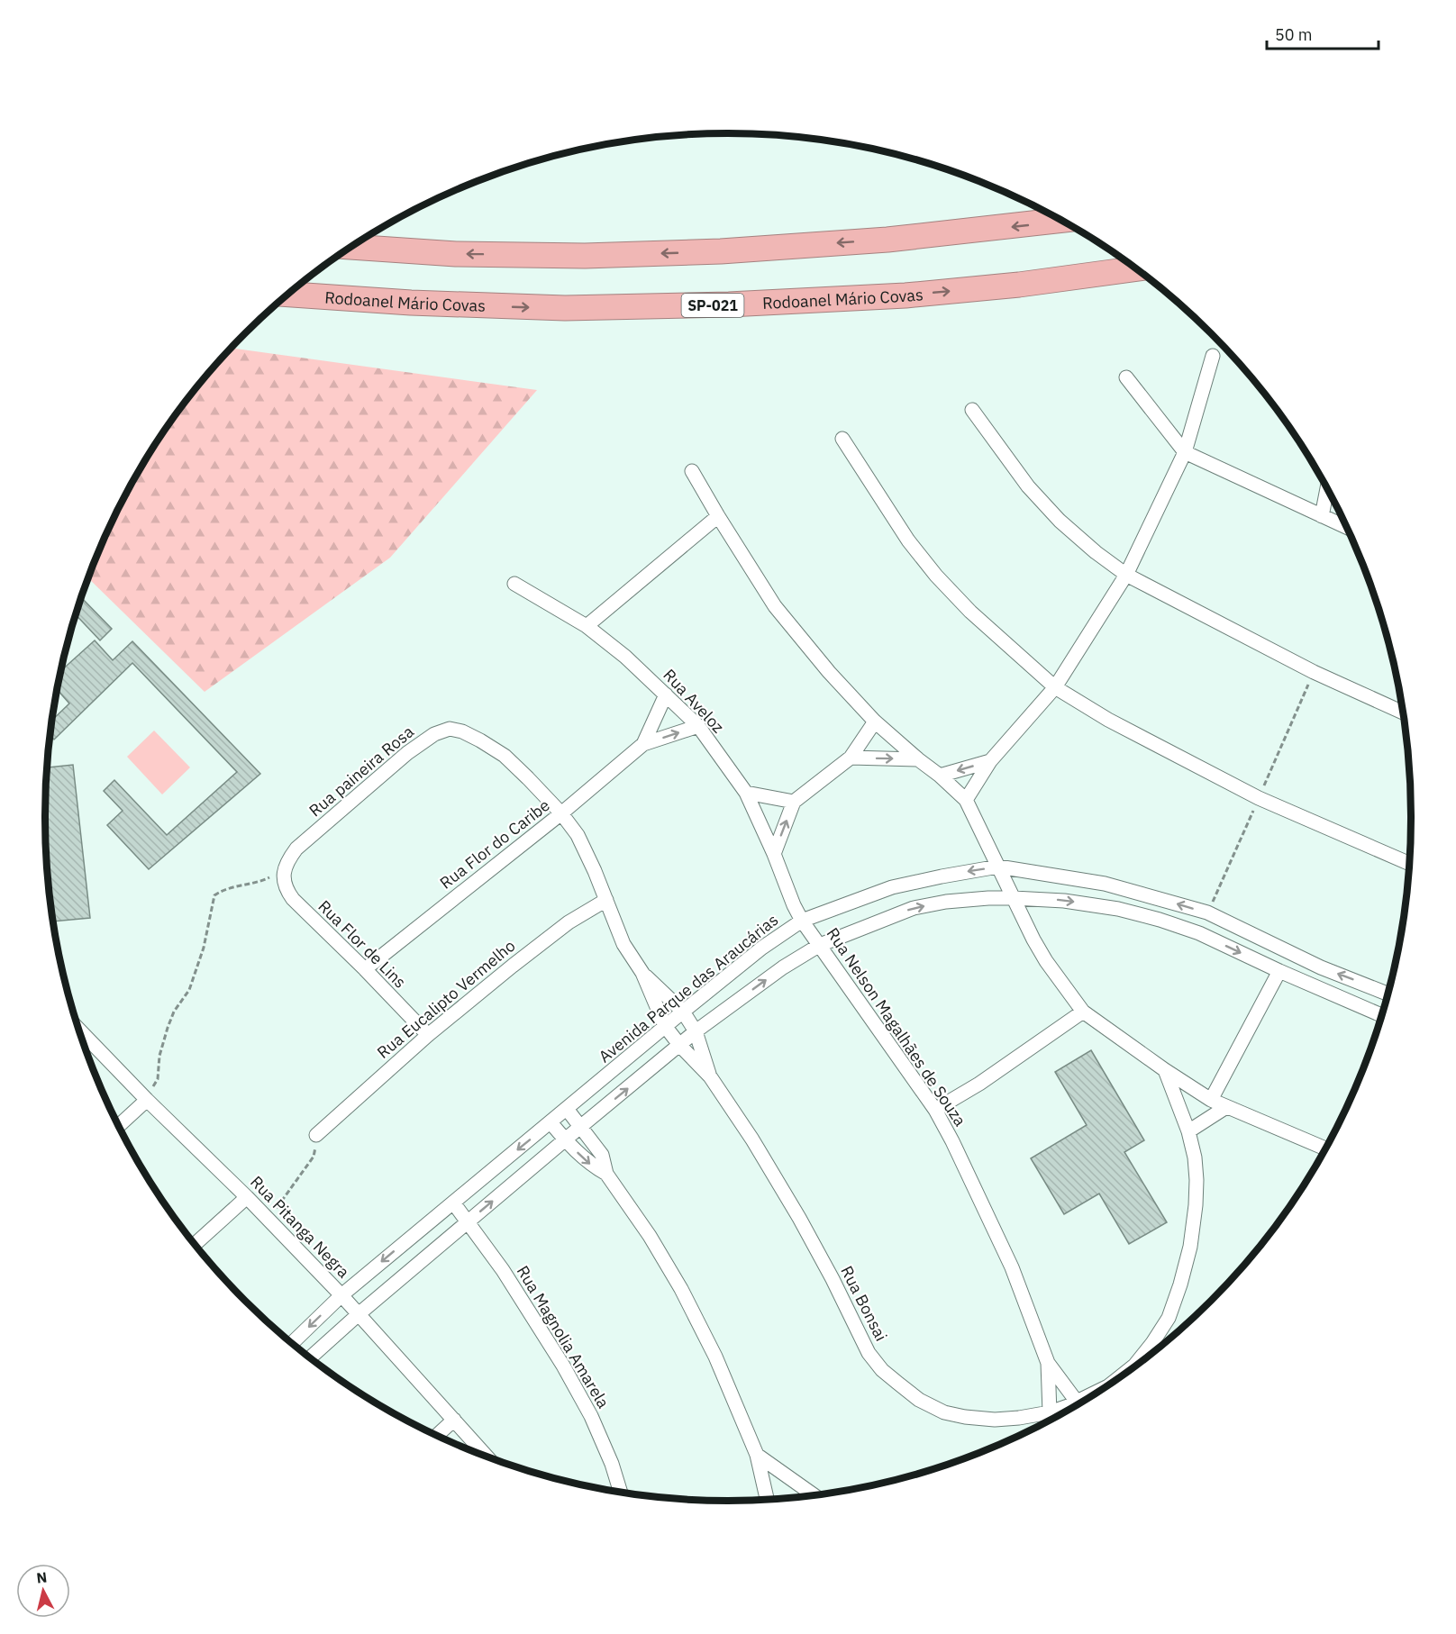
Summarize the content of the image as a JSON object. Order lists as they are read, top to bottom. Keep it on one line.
{"streets":{"highway":["Rodoanel Mário Covas","SP-021"],"street":["Rua Aveloz","Rua paineira Rosa","Rua Flor do Caribe","Rua Flor de Lins","Avenida Parque das Araucárias","Rua Eucalipto Vermelho","Rua Nelson Magalhães de Souza","Rua Pitanga Negra","Rua Bonsai","Rua Magnolia Amarela"]},"crossings":[["Rua Aveloz","Avenida Parque das Araucárias"],["Rua Aveloz","Rua Nelson Magalhães de Souza"],["Rua paineira Rosa","Rua Flor do Caribe"],["Rua paineira Rosa","Rua Flor de Lins"],["Rua paineira Rosa","Rua Eucalipto Vermelho"],["Rua Flor do Caribe","Rua Flor de Lins"],["Rua Flor de Lins","Rua Eucalipto Vermelho"],["Avenida Parque das Araucárias","Rua Nelson Magalhães de Souza"],["Avenida Parque das Araucárias","Rua Pitanga Negra"],["Avenida Parque das Araucárias","Rua Magnolia Amarela"],["Rua Nelson Magalhães de Souza","Rua Bonsai"]],"one_way":["Avenida Parque das Araucárias"],"scale_bar":"50 m","north":"top"}
